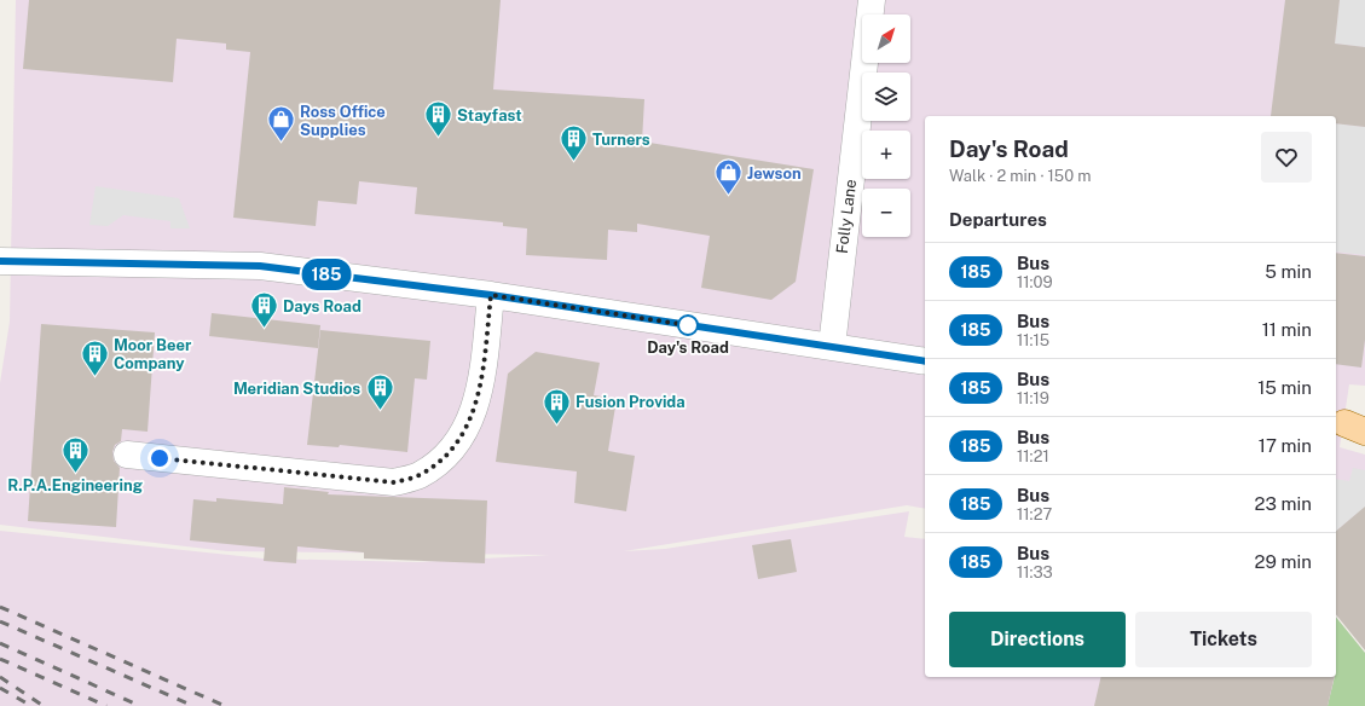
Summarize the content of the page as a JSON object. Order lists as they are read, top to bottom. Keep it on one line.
{"streets":{"street":["Folly Lane"]},"places":{"building":["Stayfast","Turners","Days Road","Moor Beer Company","Meridian Studios","Fusion Provida","R.P.A.Engineering"],"shop":["Ross Office Supplies","Jewson"],"other":["Day's Road"]},"lines":["bus line 185"],"north":"top right","page":{"on_map":"185","map_buttons":["+","−"],"heading":[["Day's Road","Walk · 2 min · 150 m"],"Departures"],"list":[{"mark":"185","name":"Bus","note":"11:09","value":"5 min"},{"mark":"185","name":"Bus","note":"11:15","value":"11 min"},{"mark":"185","name":"Bus","note":"11:19","value":"15 min"},{"mark":"185","name":"Bus","note":"11:21","value":"17 min"},{"mark":"185","name":"Bus","note":"11:27","value":"23 min"},{"mark":"185","name":"Bus","note":"11:33","value":"29 min"}],"buttons":["Directions","Tickets"]}}
